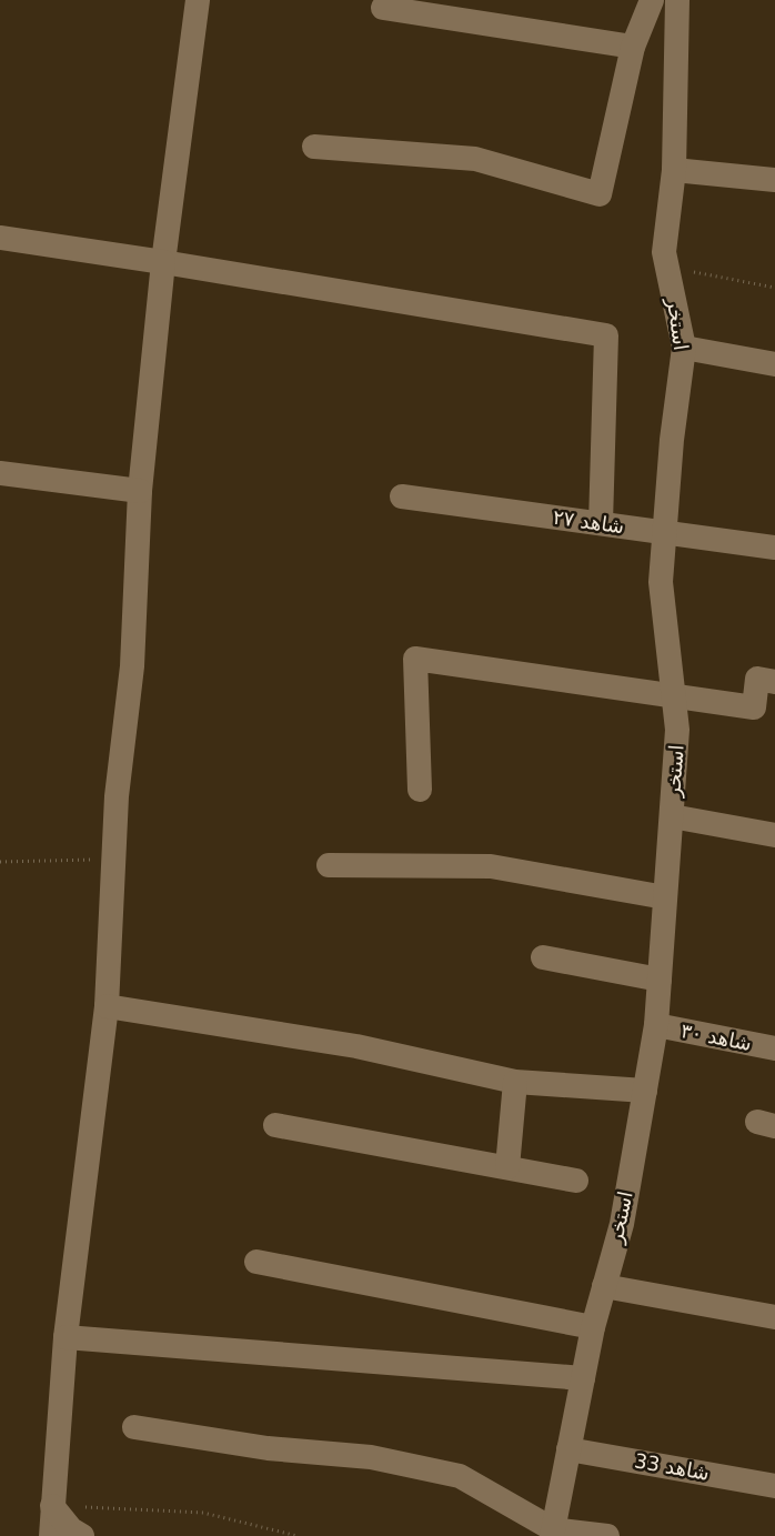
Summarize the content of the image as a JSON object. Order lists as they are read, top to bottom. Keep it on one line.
{"streets":{"street":["استخر","شاهد ۲۷","شاهد ۳۰","شاهد 33"]},"crossings":[["استخر","شاهد ۲۷"],["استخر","شاهد ۳۰"],["استخر","شاهد 33"]]}
